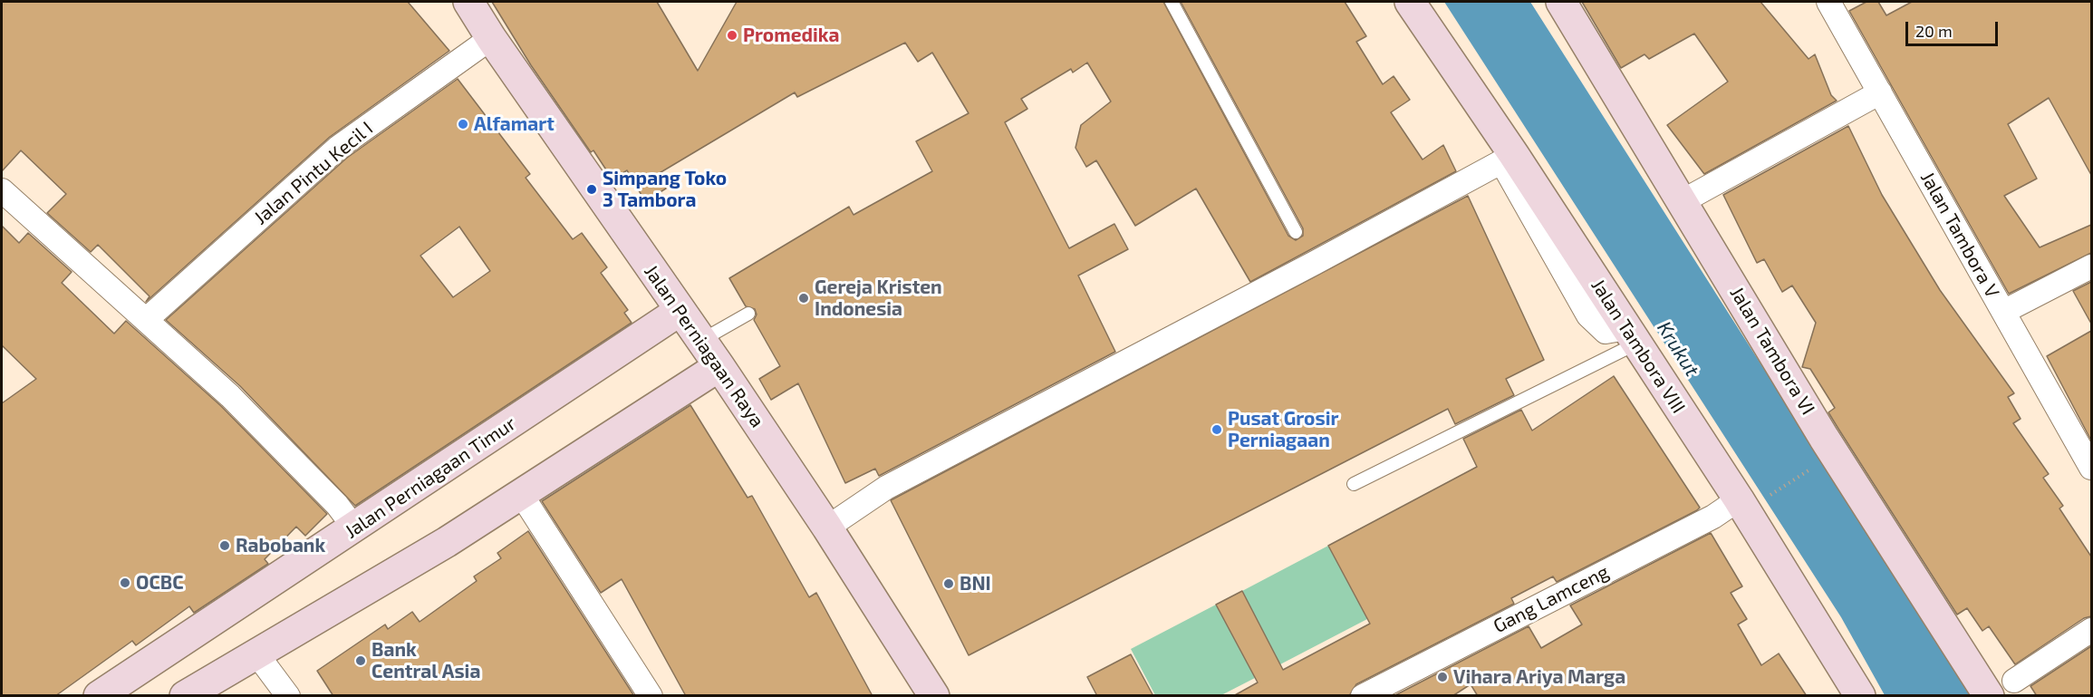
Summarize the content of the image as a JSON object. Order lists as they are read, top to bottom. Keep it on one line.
{"streets":{"street":["Jalan Pintu Kecil I","Jalan Tambora V","Jalan Perniagaan Raya","Jalan Tambora VIII","Jalan Tambora VI","Jalan Perniagaan Timur","Gang Lamceng"]},"crossings":[["Jalan Pintu Kecil I","Jalan Perniagaan Raya"],["Jalan Perniagaan Raya","Jalan Perniagaan Timur"],["Jalan Tambora VIII","Gang Lamceng"]],"water":["Krukut"],"places":["Promedika","Alfamart","Simpang Toko 3 Tambora","Gereja Kristen Indonesia","Pusat Grosir Perniagaan","Rabobank","OCBC","BNI","Bank Central Asia","Vihara Ariya Marga"],"scale_bar":"20 m"}
